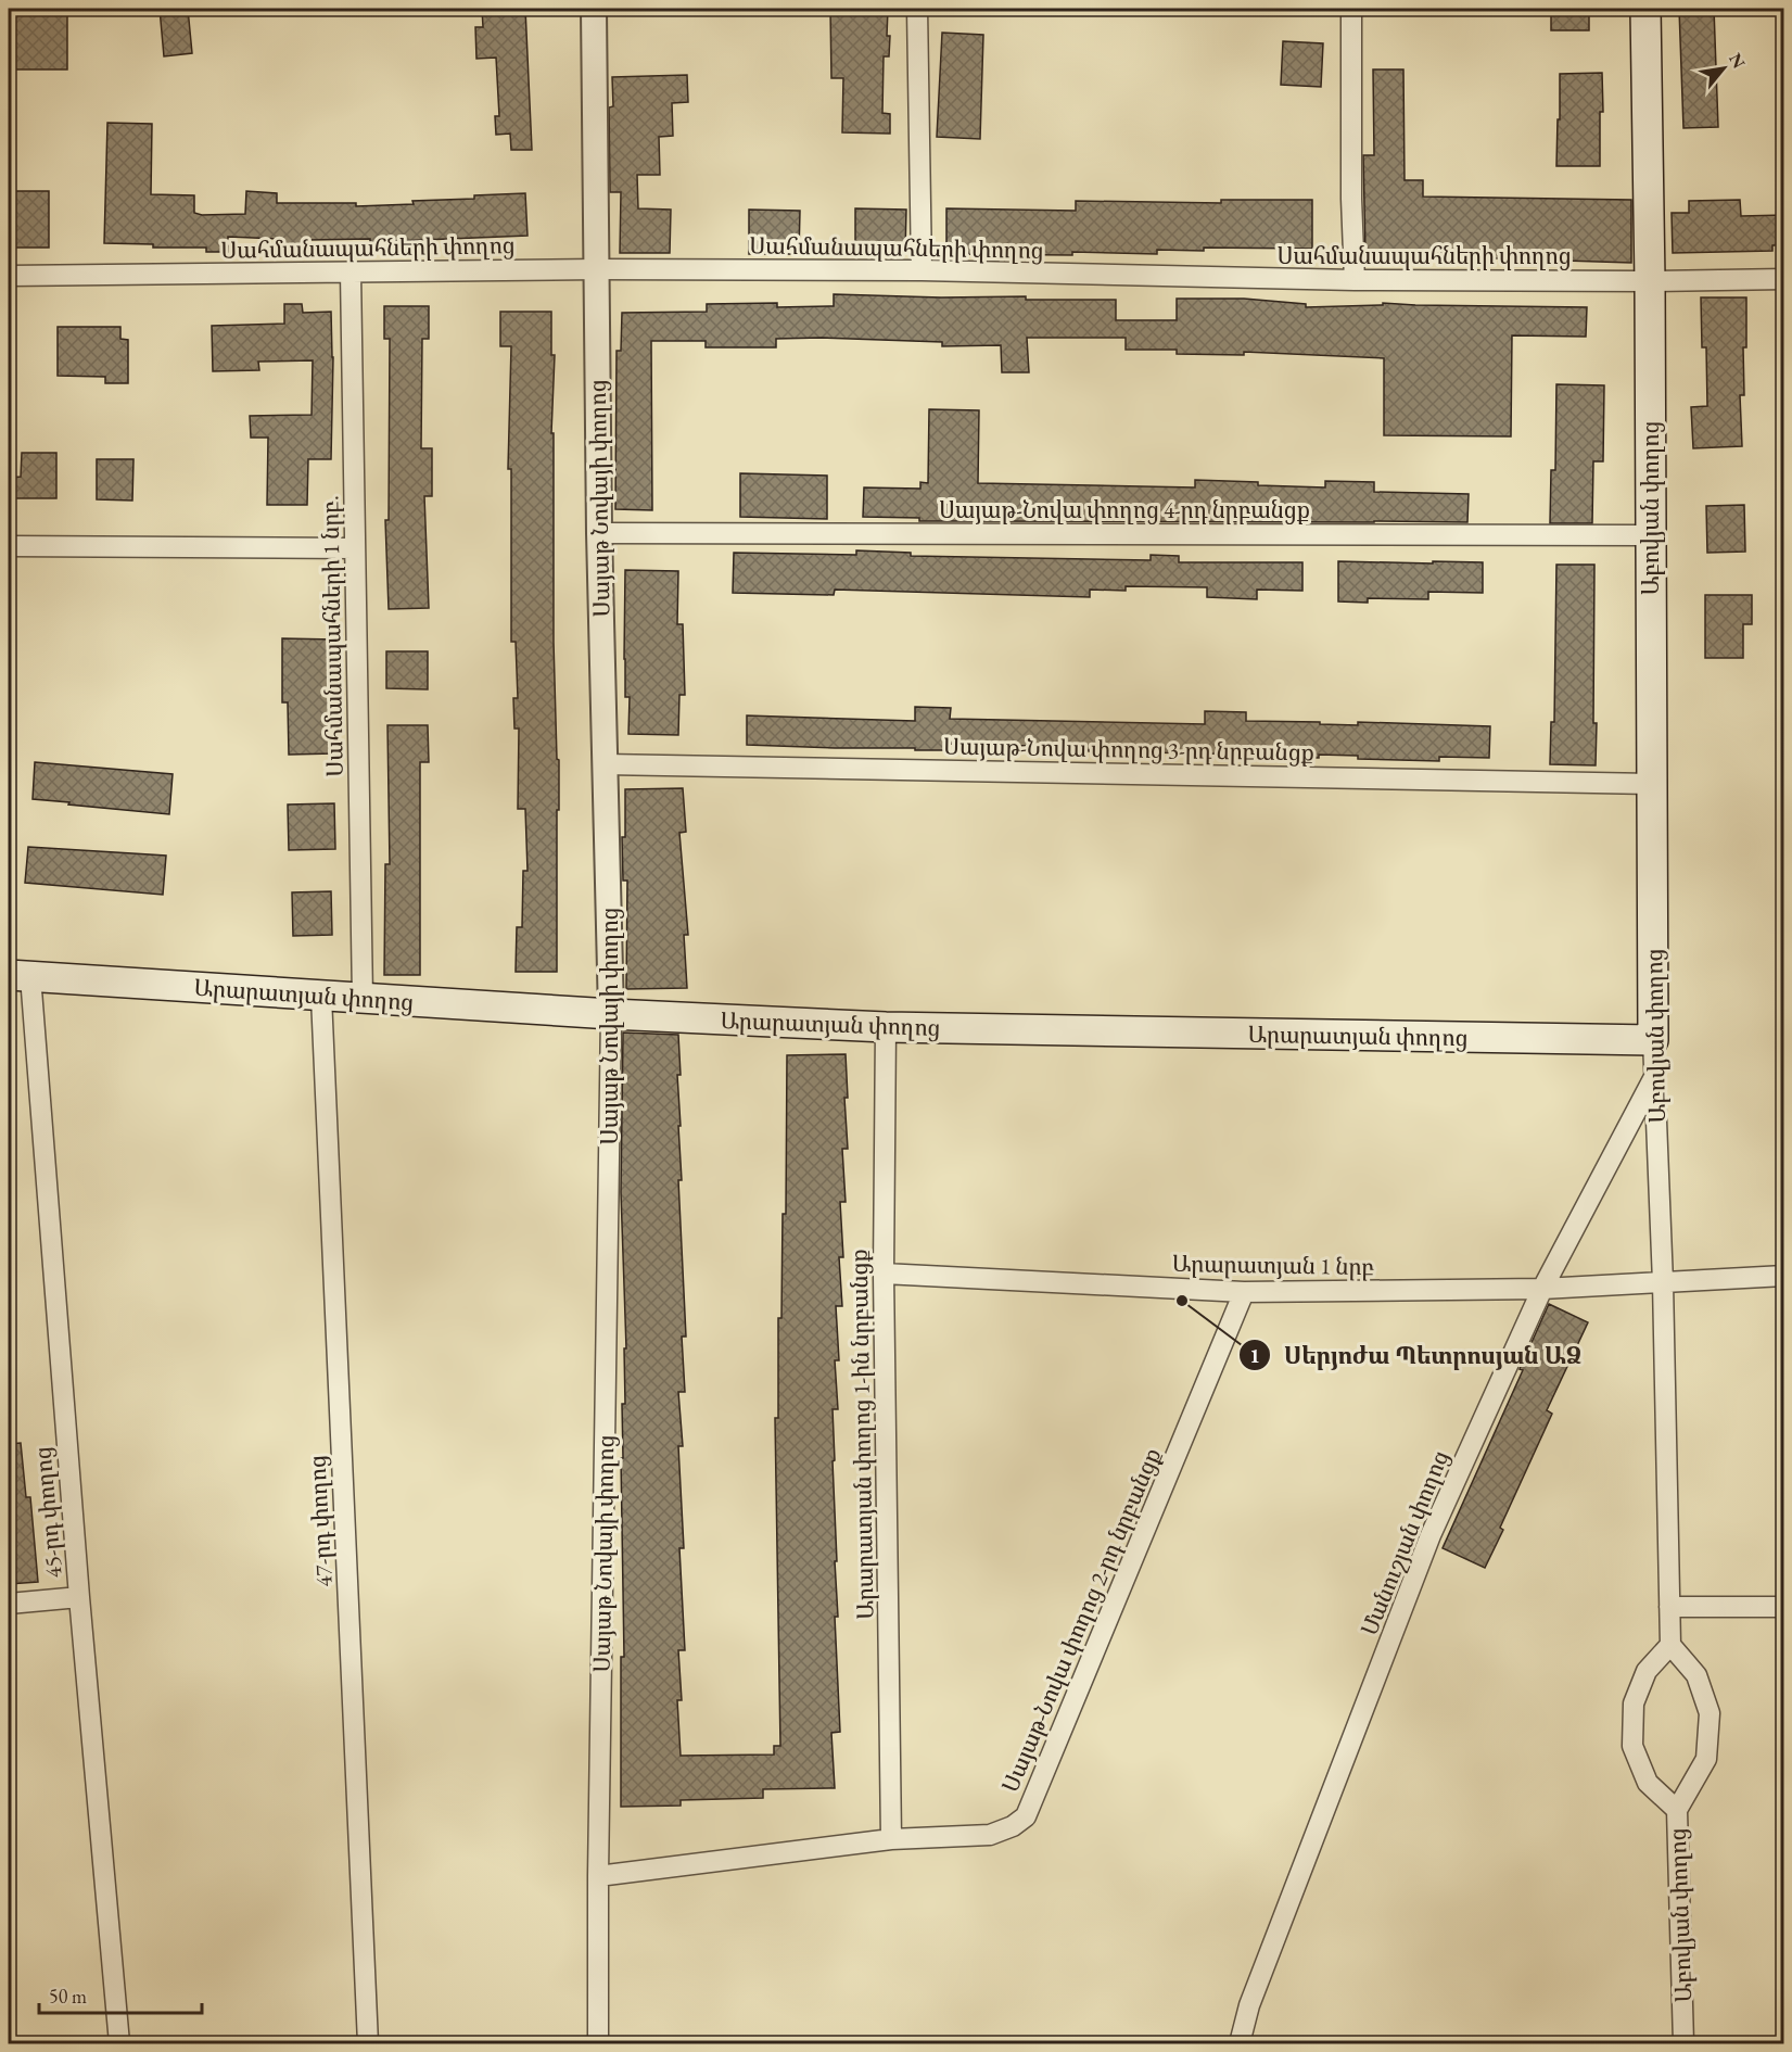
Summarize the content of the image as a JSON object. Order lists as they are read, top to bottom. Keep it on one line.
{"streets":{"main road":["Աբովյան փողոց","Արարատյան փողոց"],"street":["Սահմանապահների փողոց","Սայաթ Նովայի փողոց","Սայաթ-Նովա փողոց 4-րդ նրբանցք","Սահմանապահների 1 նրբ.","Սայաթ-Նովա փողոց 3-րդ նրբանցք","Արարատյան 1 նրբ","Արարատյան փողոց 1-ին նրբանցք","45-րդ փողոց","47-րդ փողոց","Մանուշյան փողոց","Սայաթ-Նովա փողոց 2-րդ նրբանցք"]},"crossings":[["Սահմանապահների փողոց","Սայաթ Նովայի փողոց"],["Սահմանապահների փողոց","Աբովյան փողոց"],["Սահմանապահների փողոց","Սահմանապահների 1 նրբ."],["Սայաթ Նովայի փողոց","Սայաթ-Նովա փողոց 4-րդ նրբանցք"],["Սայաթ Նովայի փողոց","Սայաթ-Նովա փողոց 3-րդ նրբանցք"],["Սայաթ Նովայի փողոց","Արարատյան փողոց"],["Սայաթ Նովայի փողոց","Սայաթ-Նովա փողոց 2-րդ նրբանցք"],["Աբովյան փողոց","Սայաթ-Նովա փողոց 4-րդ նրբանցք"],["Աբովյան փողոց","Սայաթ-Նովա փողոց 3-րդ նրբանցք"],["Աբովյան փողոց","Արարատյան փողոց"],["Աբովյան փողոց","Արարատյան 1 նրբ"],["Աբովյան փողոց","Մանուշյան փողոց"],["Սահմանապահների 1 նրբ.","Արարատյան փողոց"],["Արարատյան փողոց","Արարատյան փողոց 1-ին նրբանցք"],["Արարատյան փողոց","45-րդ փողոց"],["Արարատյան փողոց","47-րդ փողոց"],["Արարատյան 1 նրբ","Արարատյան փողոց 1-ին նրբանցք"],["Արարատյան 1 նրբ","Մանուշյան փողոց"],["Արարատյան 1 նրբ","Սայաթ-Նովա փողոց 2-րդ նրբանցք"],["Արարատյան փողոց 1-ին նրբանցք","Սայաթ-Նովա փողոց 2-րդ նրբանցք"]],"places":["Սերյոժա Պետրոսյան ԱՁ"],"scale_bar":"50 m","north":"top right"}
